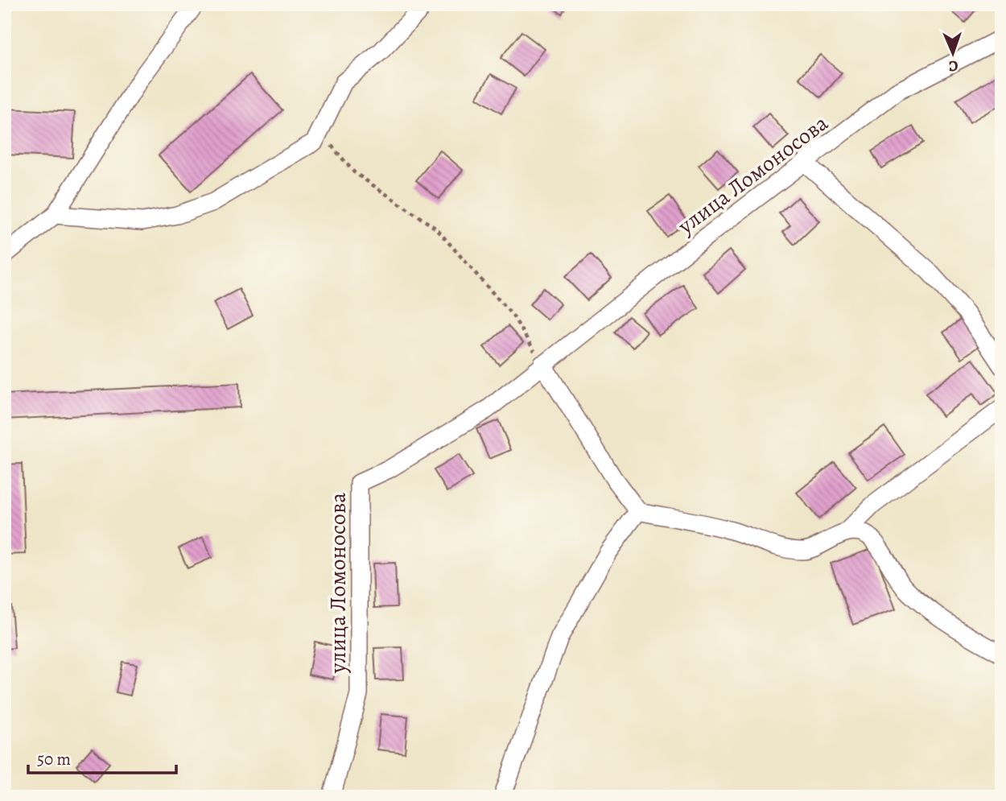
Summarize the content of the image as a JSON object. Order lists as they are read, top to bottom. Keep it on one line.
{"streets":{"street":["улица Ломоносова"]},"scale_bar":"50 m","north":"bottom"}
